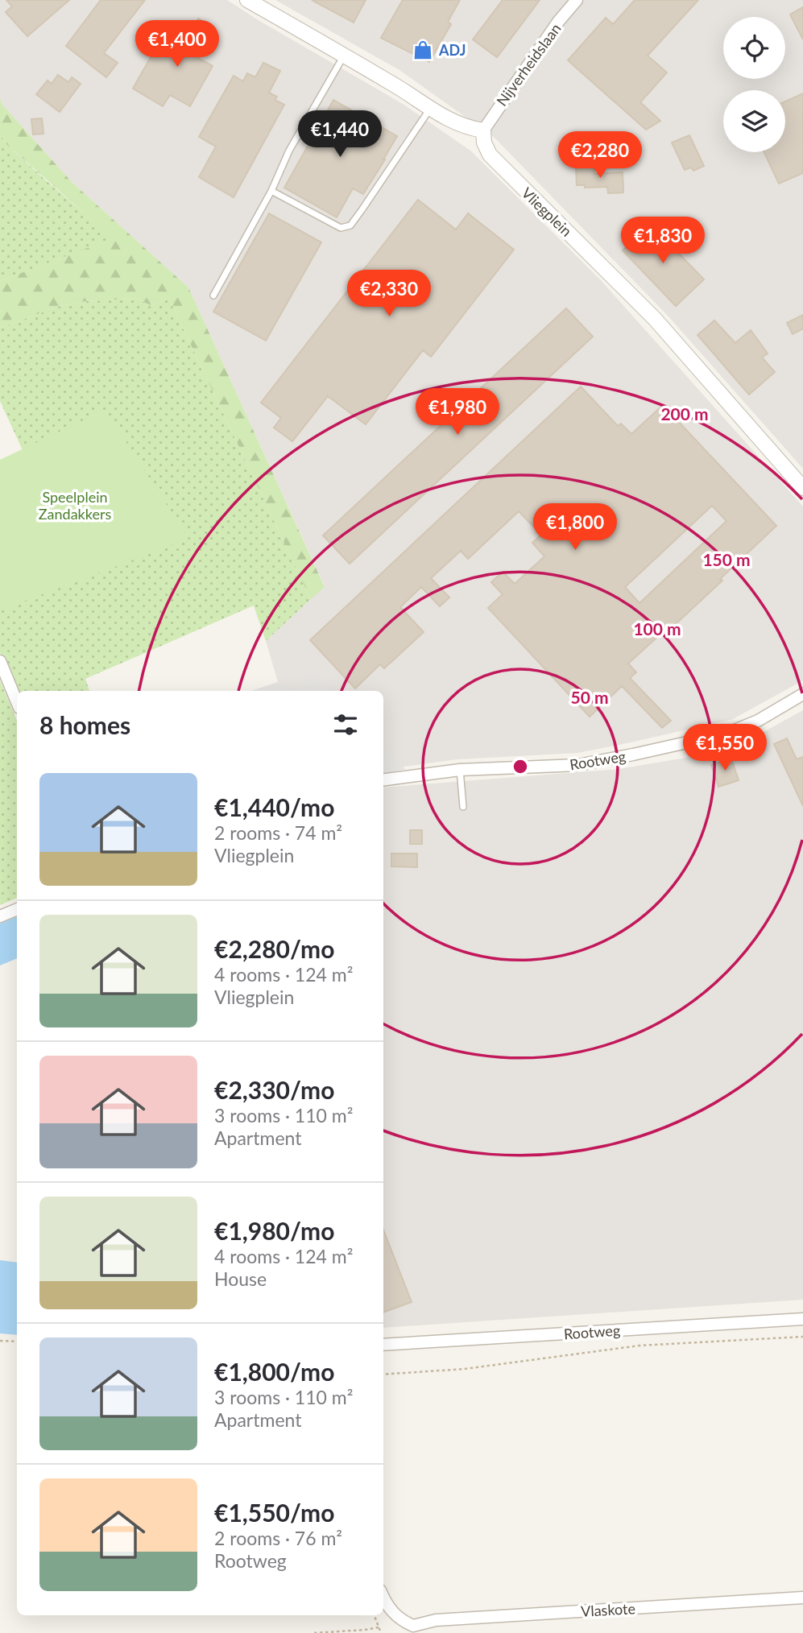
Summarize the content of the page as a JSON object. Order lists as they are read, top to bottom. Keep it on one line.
{"streets":{"street":["Nijverheidslaan","Vliegplein","Rootweg","Vlaskote"]},"crossings":[["Nijverheidslaan","Vliegplein"]],"parks":["Speelplein Zandakkers"],"places":{"shop":["ADJ"]},"page":{"price":["€1,400","€1,440","€2,280","€1,830","€2,330","€1,980","€1,800","€1,550"],"heading":"8 homes","list":[{"name":"€1,440/mo","note":"2 rooms · 74 m² · Vliegplein"},{"name":"€2,280/mo","note":"4 rooms · 124 m² · Vliegplein"},{"name":"€2,330/mo","note":"3 rooms · 110 m² · Apartment"},{"name":"€1,980/mo","note":"4 rooms · 124 m² · House"},{"name":"€1,800/mo","note":"3 rooms · 110 m² · Apartment"},{"name":"€1,550/mo","note":"2 rooms · 76 m² · Rootweg"}]},"rings":["200 m","150 m","100 m","50 m"]}
